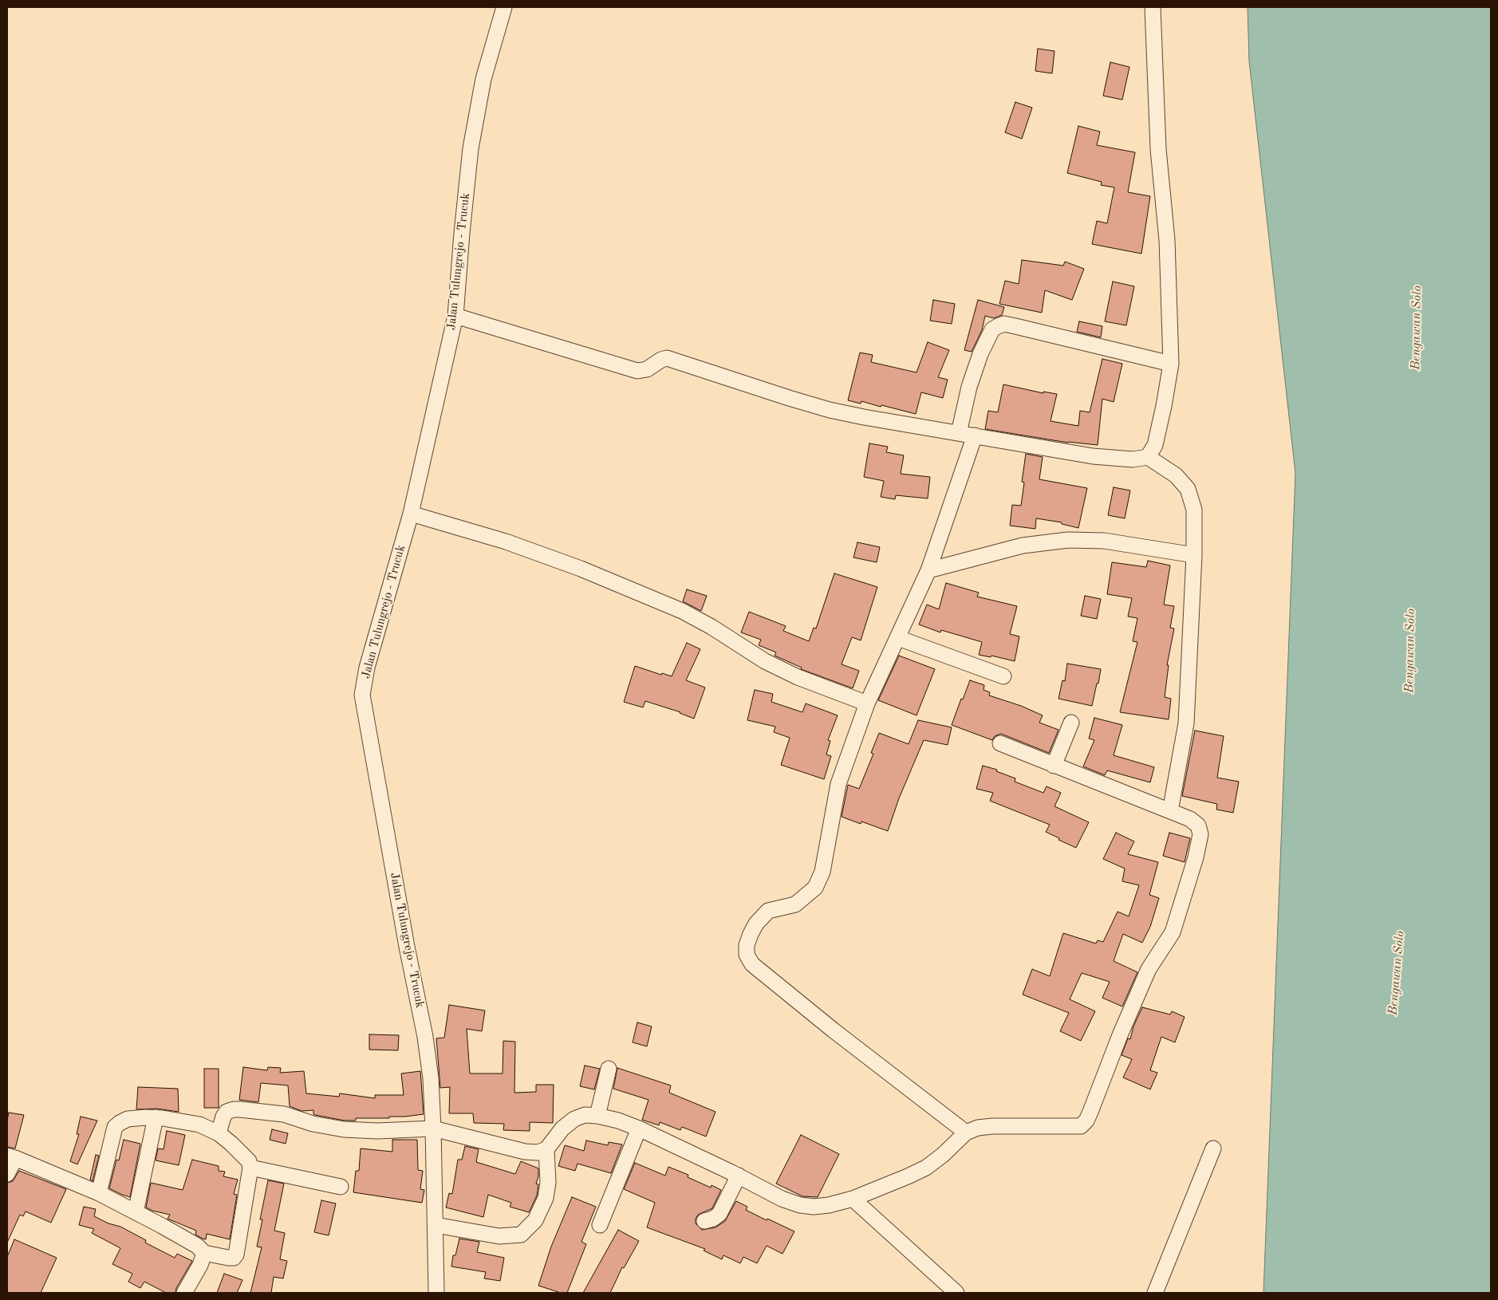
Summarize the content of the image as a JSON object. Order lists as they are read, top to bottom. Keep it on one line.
{"streets":{"street":["Jalan Tulungrejo - Trucuk"]},"water":["Bengawan Solo"]}
